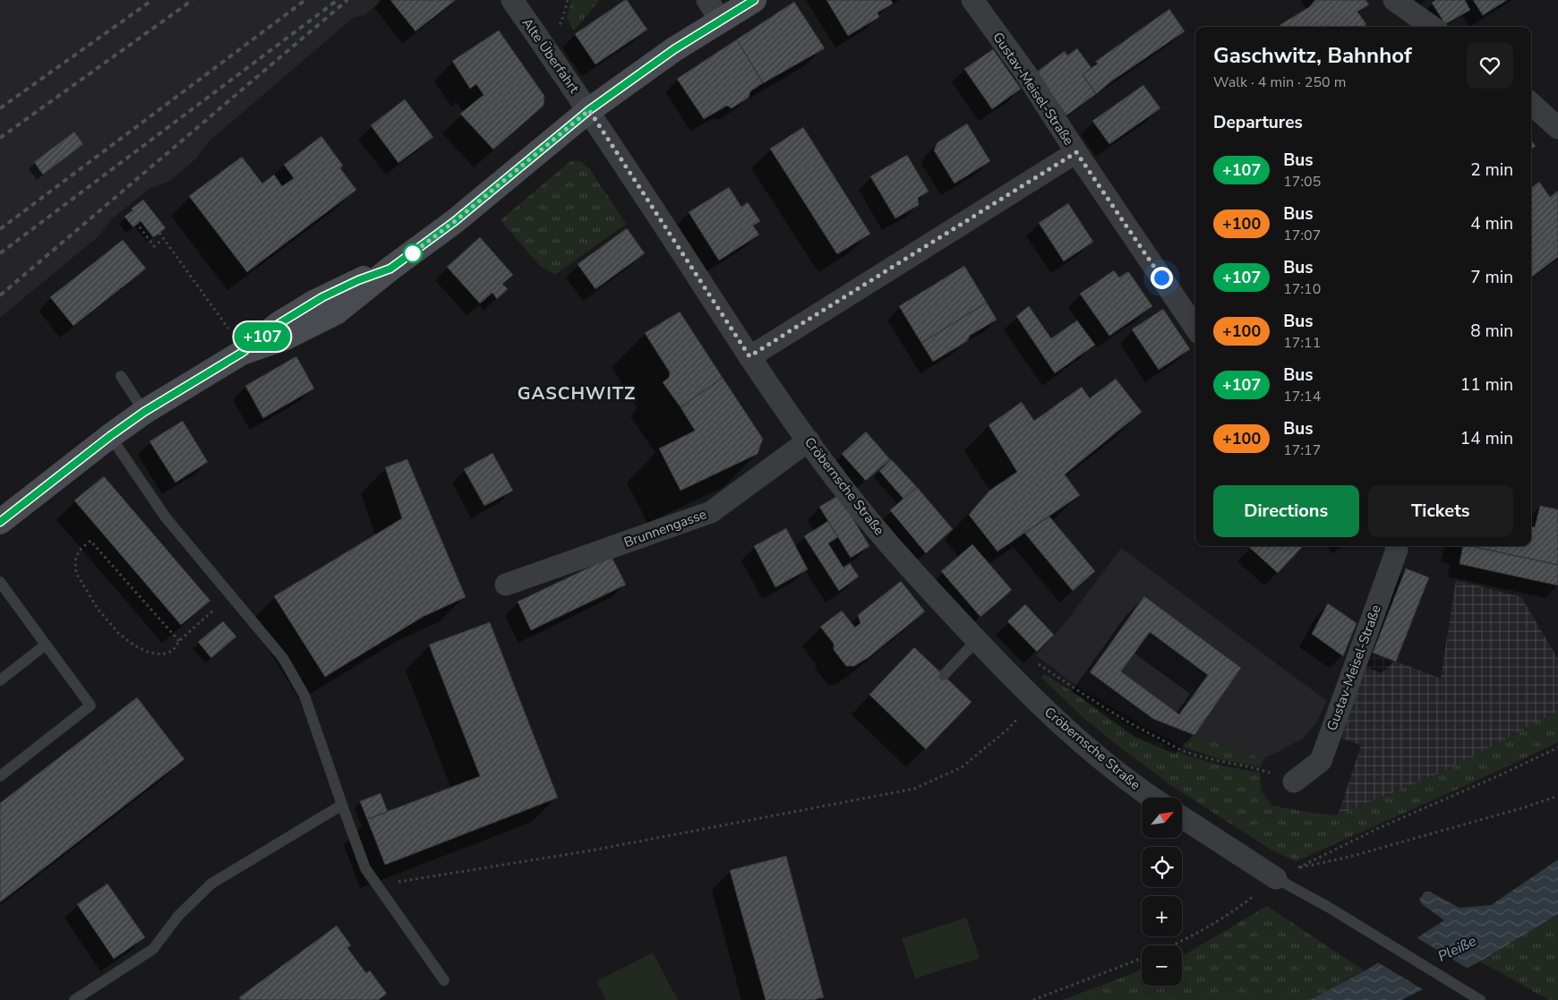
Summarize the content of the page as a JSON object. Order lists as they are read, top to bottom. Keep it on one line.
{"streets":{"street":["Alte Überfahrt","Gustav-Meisel-Straße","Cröbernsche Straße","Brunnengasse"]},"crossings":[["Alte Überfahrt","Cröbernsche Straße"],["Cröbernsche Straße","Brunnengasse"]],"districts":["GASCHWITZ"],"water":["Pleiße"],"lines":["bus line +107"],"north":"top right","page":{"on_map":"+107","heading":[["Gaschwitz, Bahnhof","Walk · 4 min · 250 m"],"Departures"],"list":[{"mark":"+107","name":"Bus","note":"17:05","value":"2 min"},{"mark":"+100","name":"Bus","note":"17:07","value":"4 min"},{"mark":"+107","name":"Bus","note":"17:10","value":"7 min"},{"mark":"+100","name":"Bus","note":"17:11","value":"8 min"},{"mark":"+107","name":"Bus","note":"17:14","value":"11 min"},{"mark":"+100","name":"Bus","note":"17:17","value":"14 min"}],"buttons":["Directions","Tickets"],"map_buttons":["+","−"]}}
